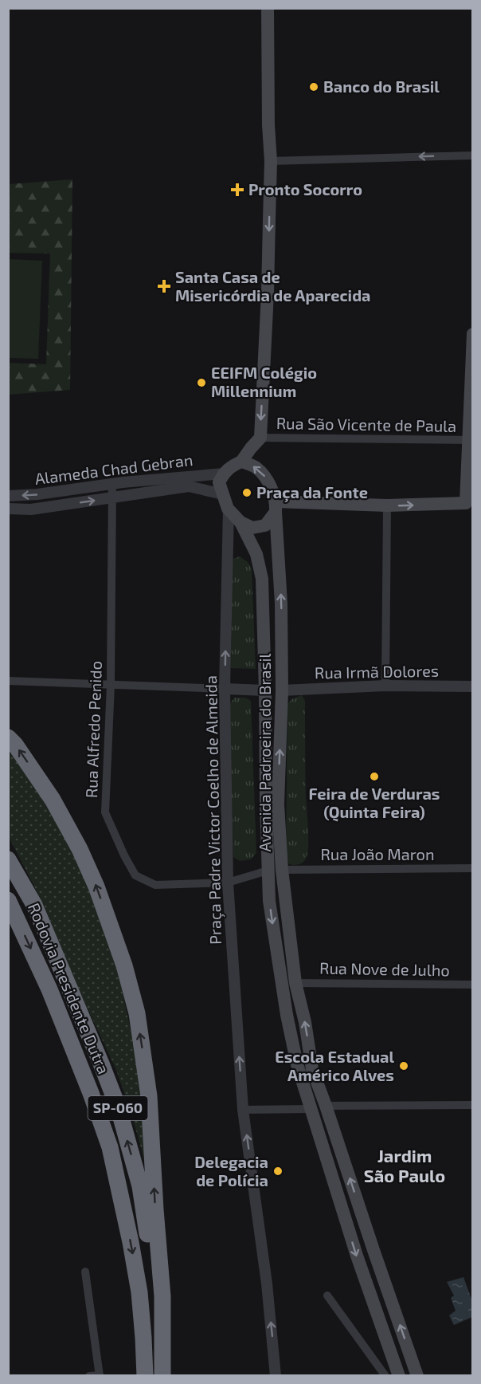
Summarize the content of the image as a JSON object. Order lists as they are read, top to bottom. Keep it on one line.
{"streets":{"highway":["Rodovia Presidente Dutra","SP-060"],"main road":["Avenida Padroeira do Brasil"],"street":["Rua São Vicente de Paula","Alameda Chad Gebran","Rua Irmã Dolores","Rua Alfredo Penido","Praça Padre Victor Coelho de Almeida","Rua João Maron","Rua Nove de Julho"]},"crossings":[["Alameda Chad Gebran","Rua Alfredo Penido"],["Alameda Chad Gebran","Avenida Padroeira do Brasil"],["Alameda Chad Gebran","Praça Padre Victor Coelho de Almeida"],["Rua Irmã Dolores","Avenida Padroeira do Brasil"],["Rua Alfredo Penido","Praça Padre Victor Coelho de Almeida"],["Avenida Padroeira do Brasil","Praça Padre Victor Coelho de Almeida"],["Avenida Padroeira do Brasil","Rua João Maron"],["Avenida Padroeira do Brasil","Rua Nove de Julho"]],"one_way":["Praça Padre Victor Coelho de Almeida"],"districts":["Jardim São Paulo"],"places":{"other":["Banco do Brasil","EEIFM Colégio Millennium","Praça da Fonte","Feira de Verduras (Quinta Feira)","Escola Estadual Américo Alves","Delegacia de Polícia"],"health":["Pronto Socorro","Santa Casa de Misericórdia de Aparecida"]}}
